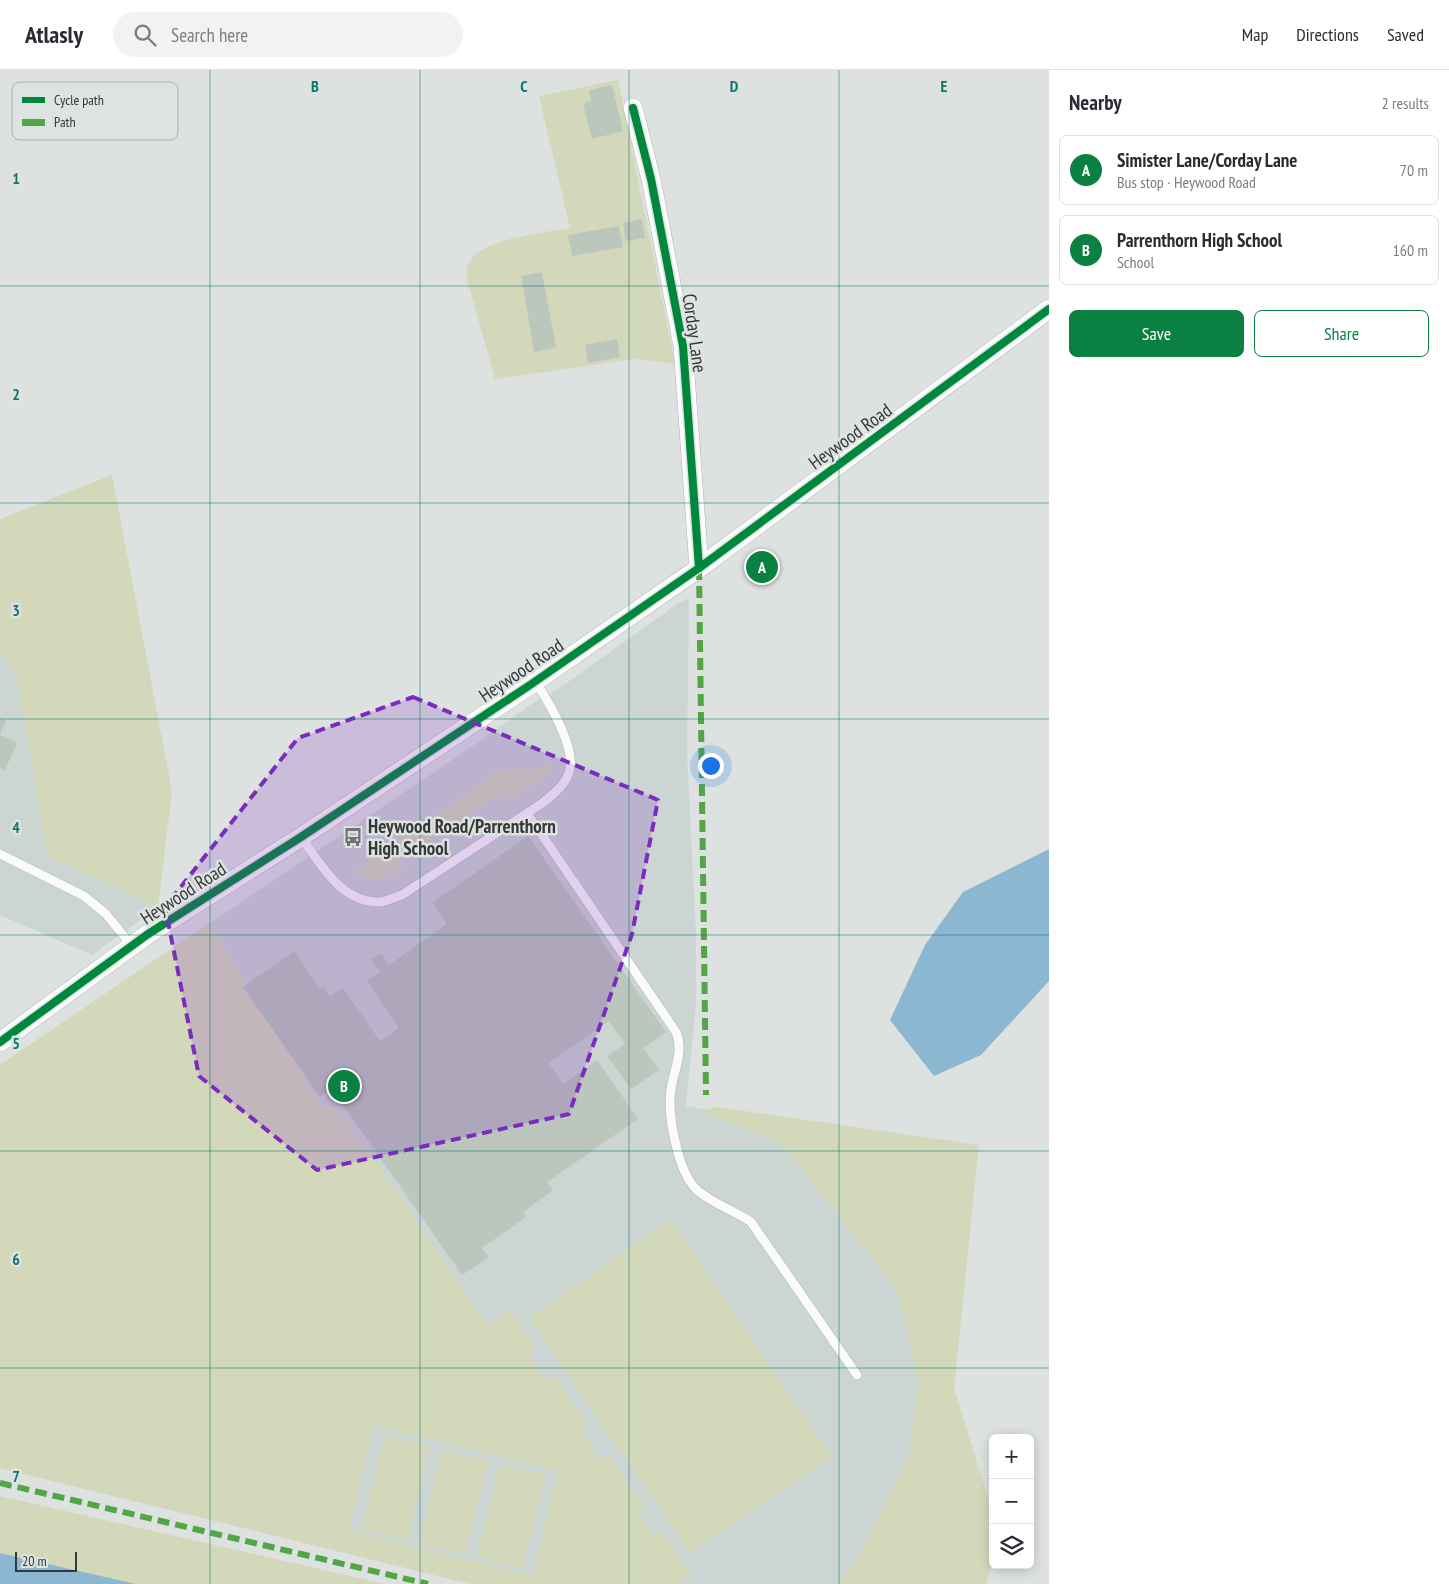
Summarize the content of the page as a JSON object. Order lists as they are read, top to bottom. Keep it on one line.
{"streets":{"street":["Corday Lane","Heywood Road"]},"crossings":[["Corday Lane","Heywood Road"]],"places":{"bus stop":["Heywood Road/Parrenthorn High School"]},"legend":["Cycle path","Path"],"scale_bar":"20 m","page":{"header":"Atlasly","search":"Search here","nav":["Map","Directions","Saved"],"heading":["Nearby","2 results"],"list":[{"mark":"A","name":"Simister Lane/Corday Lane","note":"Bus stop · Heywood Road","value":"70 m"},{"mark":"B","name":"Parrenthorn High School","note":"School","value":"160 m"}],"buttons":["Save","Share"],"pins":["A","B"],"map_buttons":["+","−"],"scale":"20 m"},"grid":{"columns":["B","C","D","E"],"rows":["1","2","3","4","5","6","7"]}}
